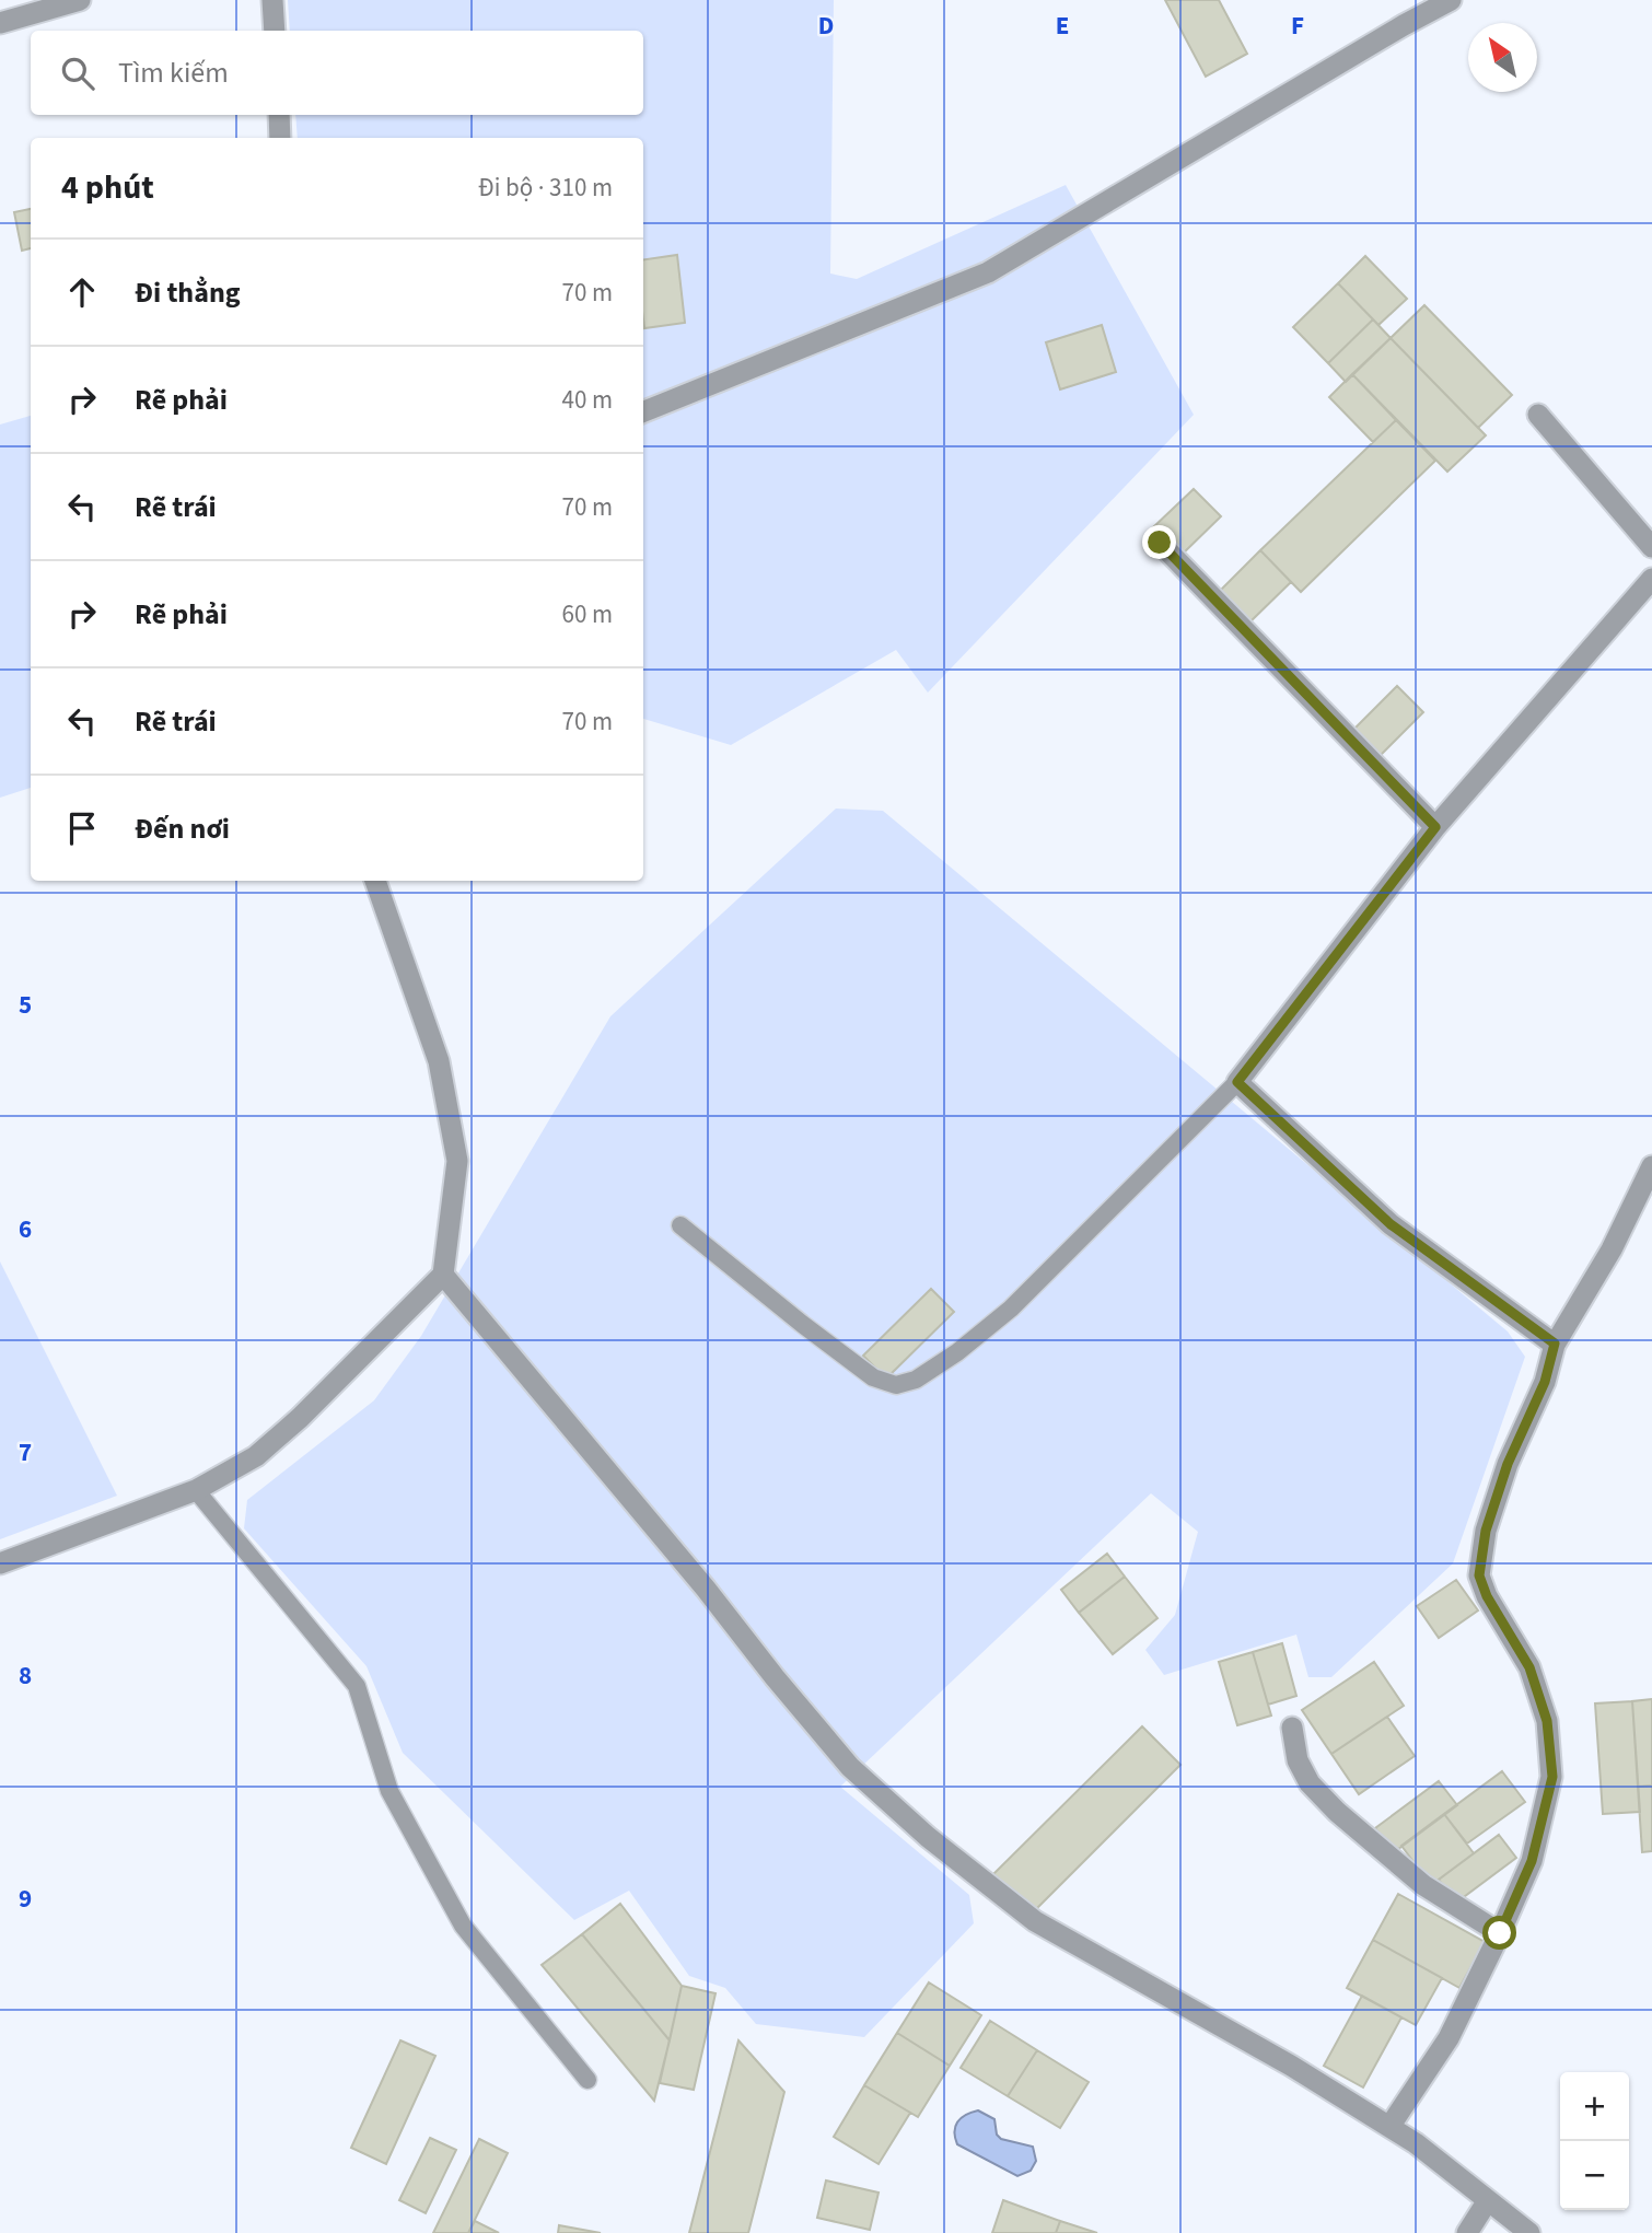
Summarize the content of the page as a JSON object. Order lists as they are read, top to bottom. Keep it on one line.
{"north":"top left","page":{"search":"Tìm kiếm","heading":["4 phút","Đi bộ · 310 m"],"list":[["Đi thẳng","70 m"],["Rẽ phải","40 m"],["Rẽ trái","70 m"],["Rẽ phải","60 m"],["Rẽ trái","70 m"],"Đến nơi"],"map_buttons":["+","−"]},"grid":{"columns":["D","E","F"],"rows":["5","6","7","8","9"]}}
